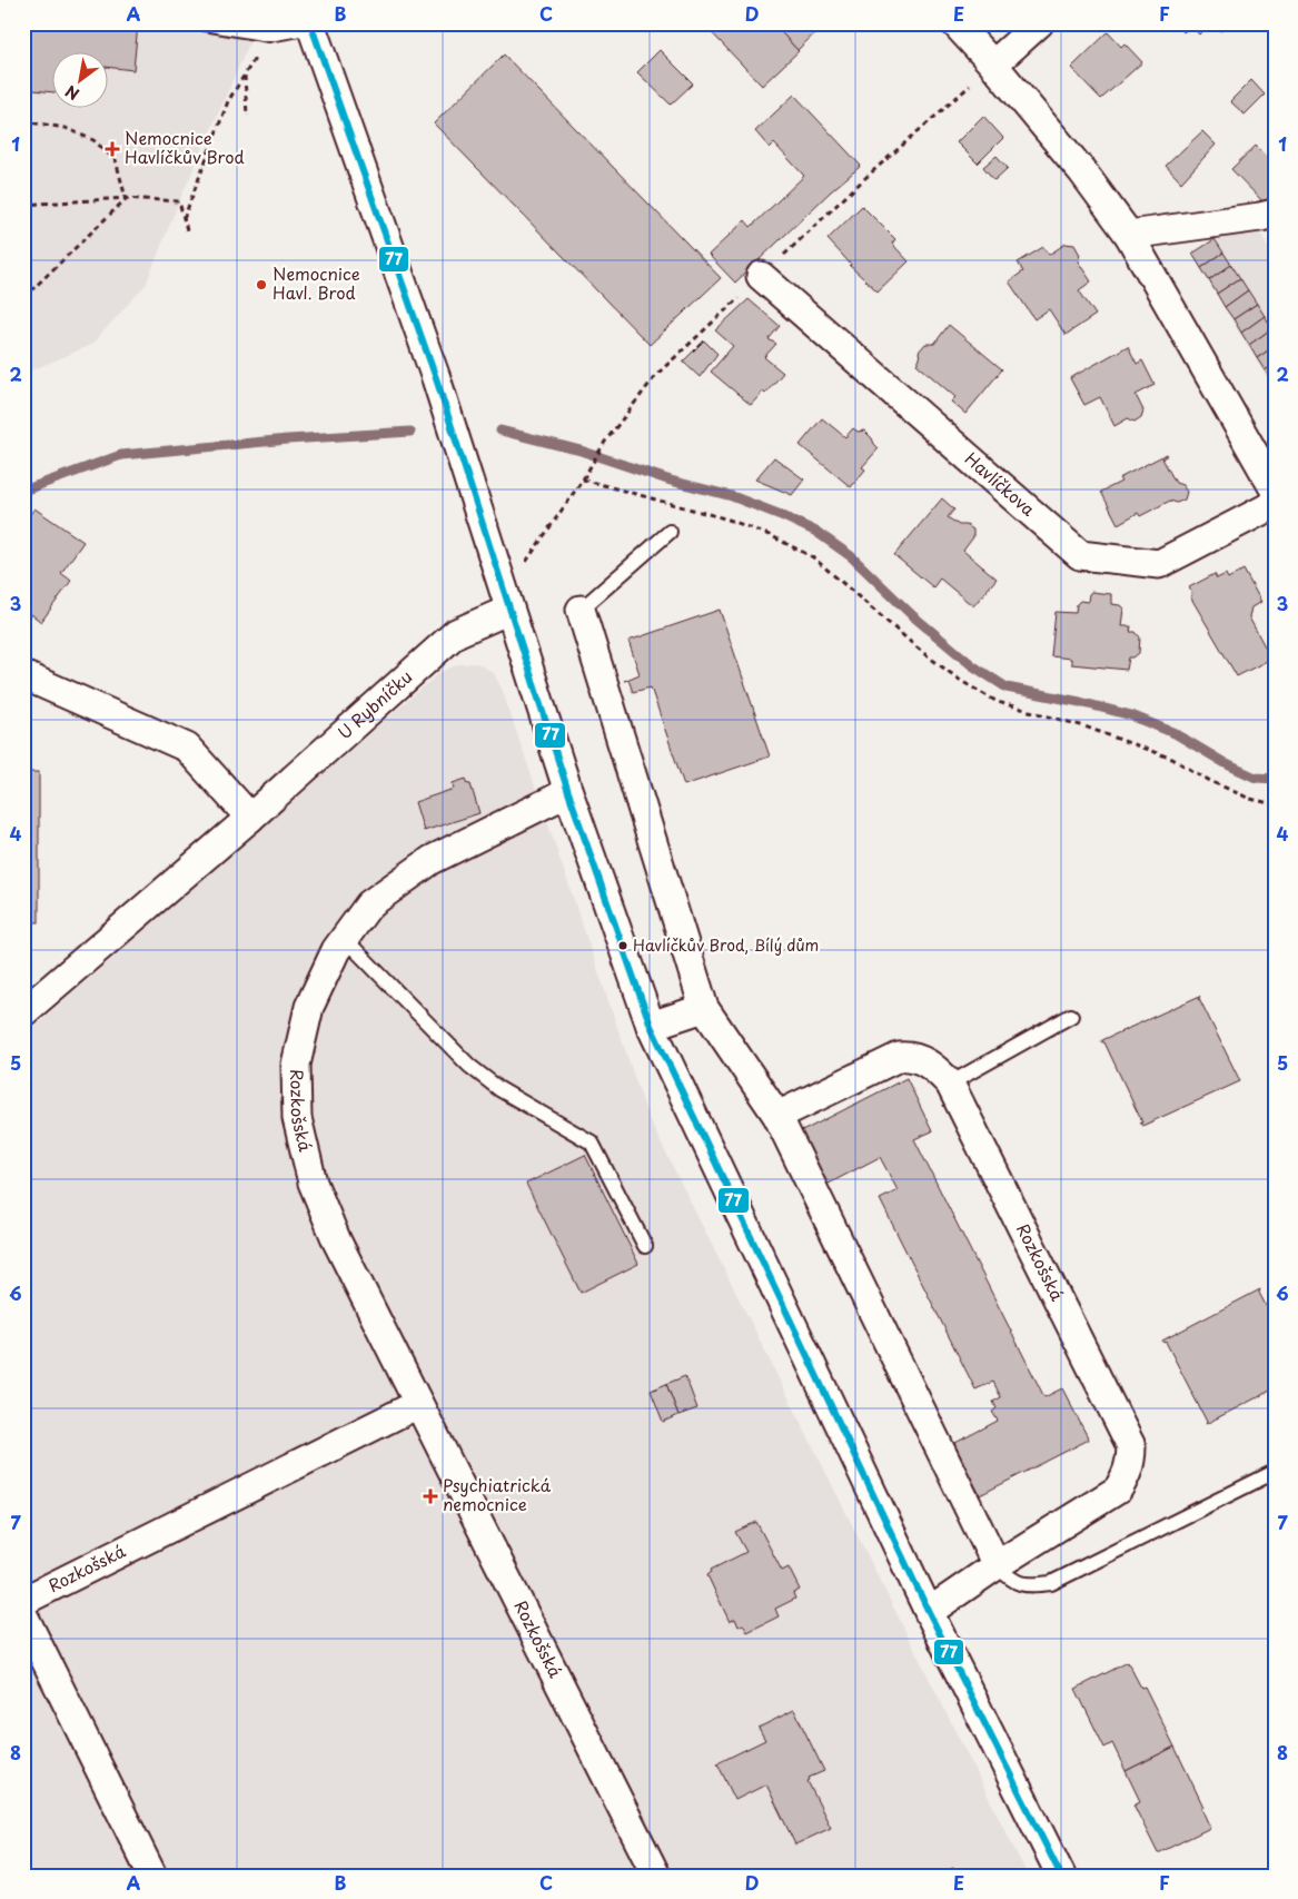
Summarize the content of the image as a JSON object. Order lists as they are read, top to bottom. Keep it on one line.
{"streets":{"street":["Havlíčkova","U Rybníčku","Rozkošská"]},"places":{"health":["Nemocnice Havlíčkův Brod","Psychiatrická nemocnice"],"other":["Nemocnice Havl. Brod","Havlíčkův Brod, Bílý dům"]},"lines":["transit line 77"],"north":"bottom left","grid":{"columns":["A","B","C","D","E","F"],"rows":["1","2","3","4","5","6","7","8"]}}
